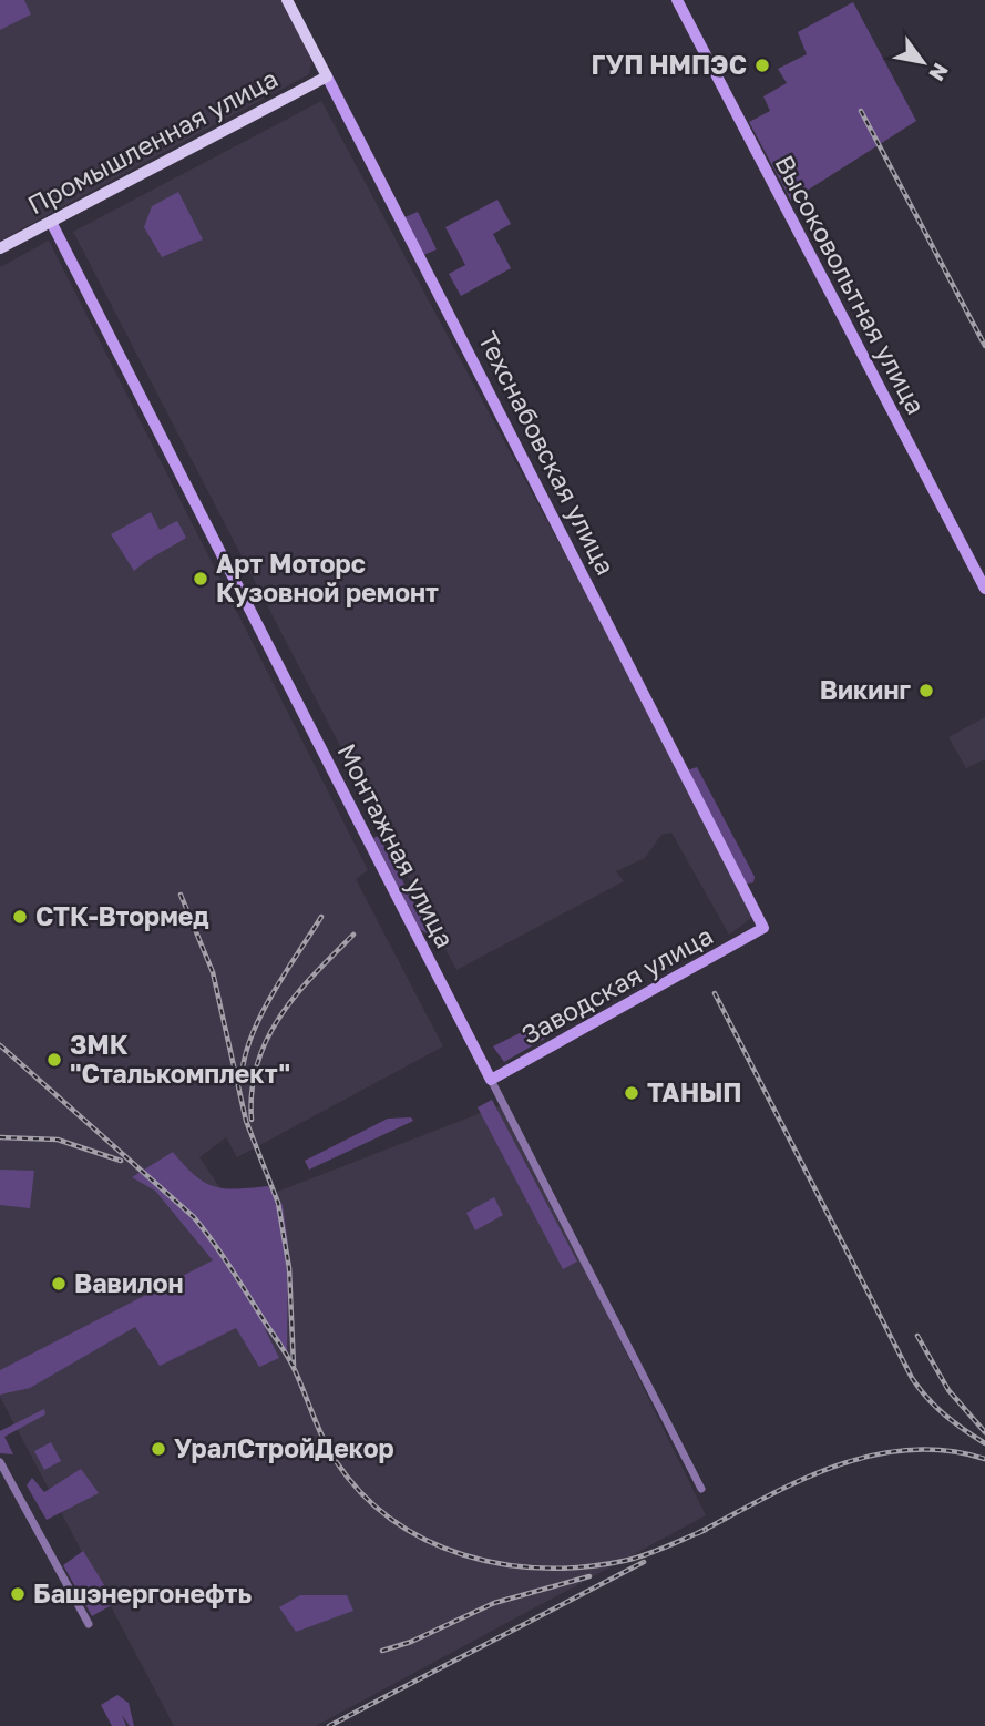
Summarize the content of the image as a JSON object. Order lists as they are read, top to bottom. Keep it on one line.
{"streets":{"main road":["Промышленная улица","Техснабовская улица"],"street":["Высоковольтная улица","Монтажная улица","Заводская улица"]},"crossings":[["Промышленная улица","Техснабовская улица"],["Промышленная улица","Монтажная улица"],["Техснабовская улица","Заводская улица"],["Монтажная улица","Заводская улица"]],"places":["ГУП НМПЭС","Арт Моторс Кузовной ремонт","Викинг","СТК-Втормед","ЗМК \"Сталькомплект\"","ТАНЫП","Вавилон","УралСтройДекор","Башэнергонефть"],"north":"bottom right"}
